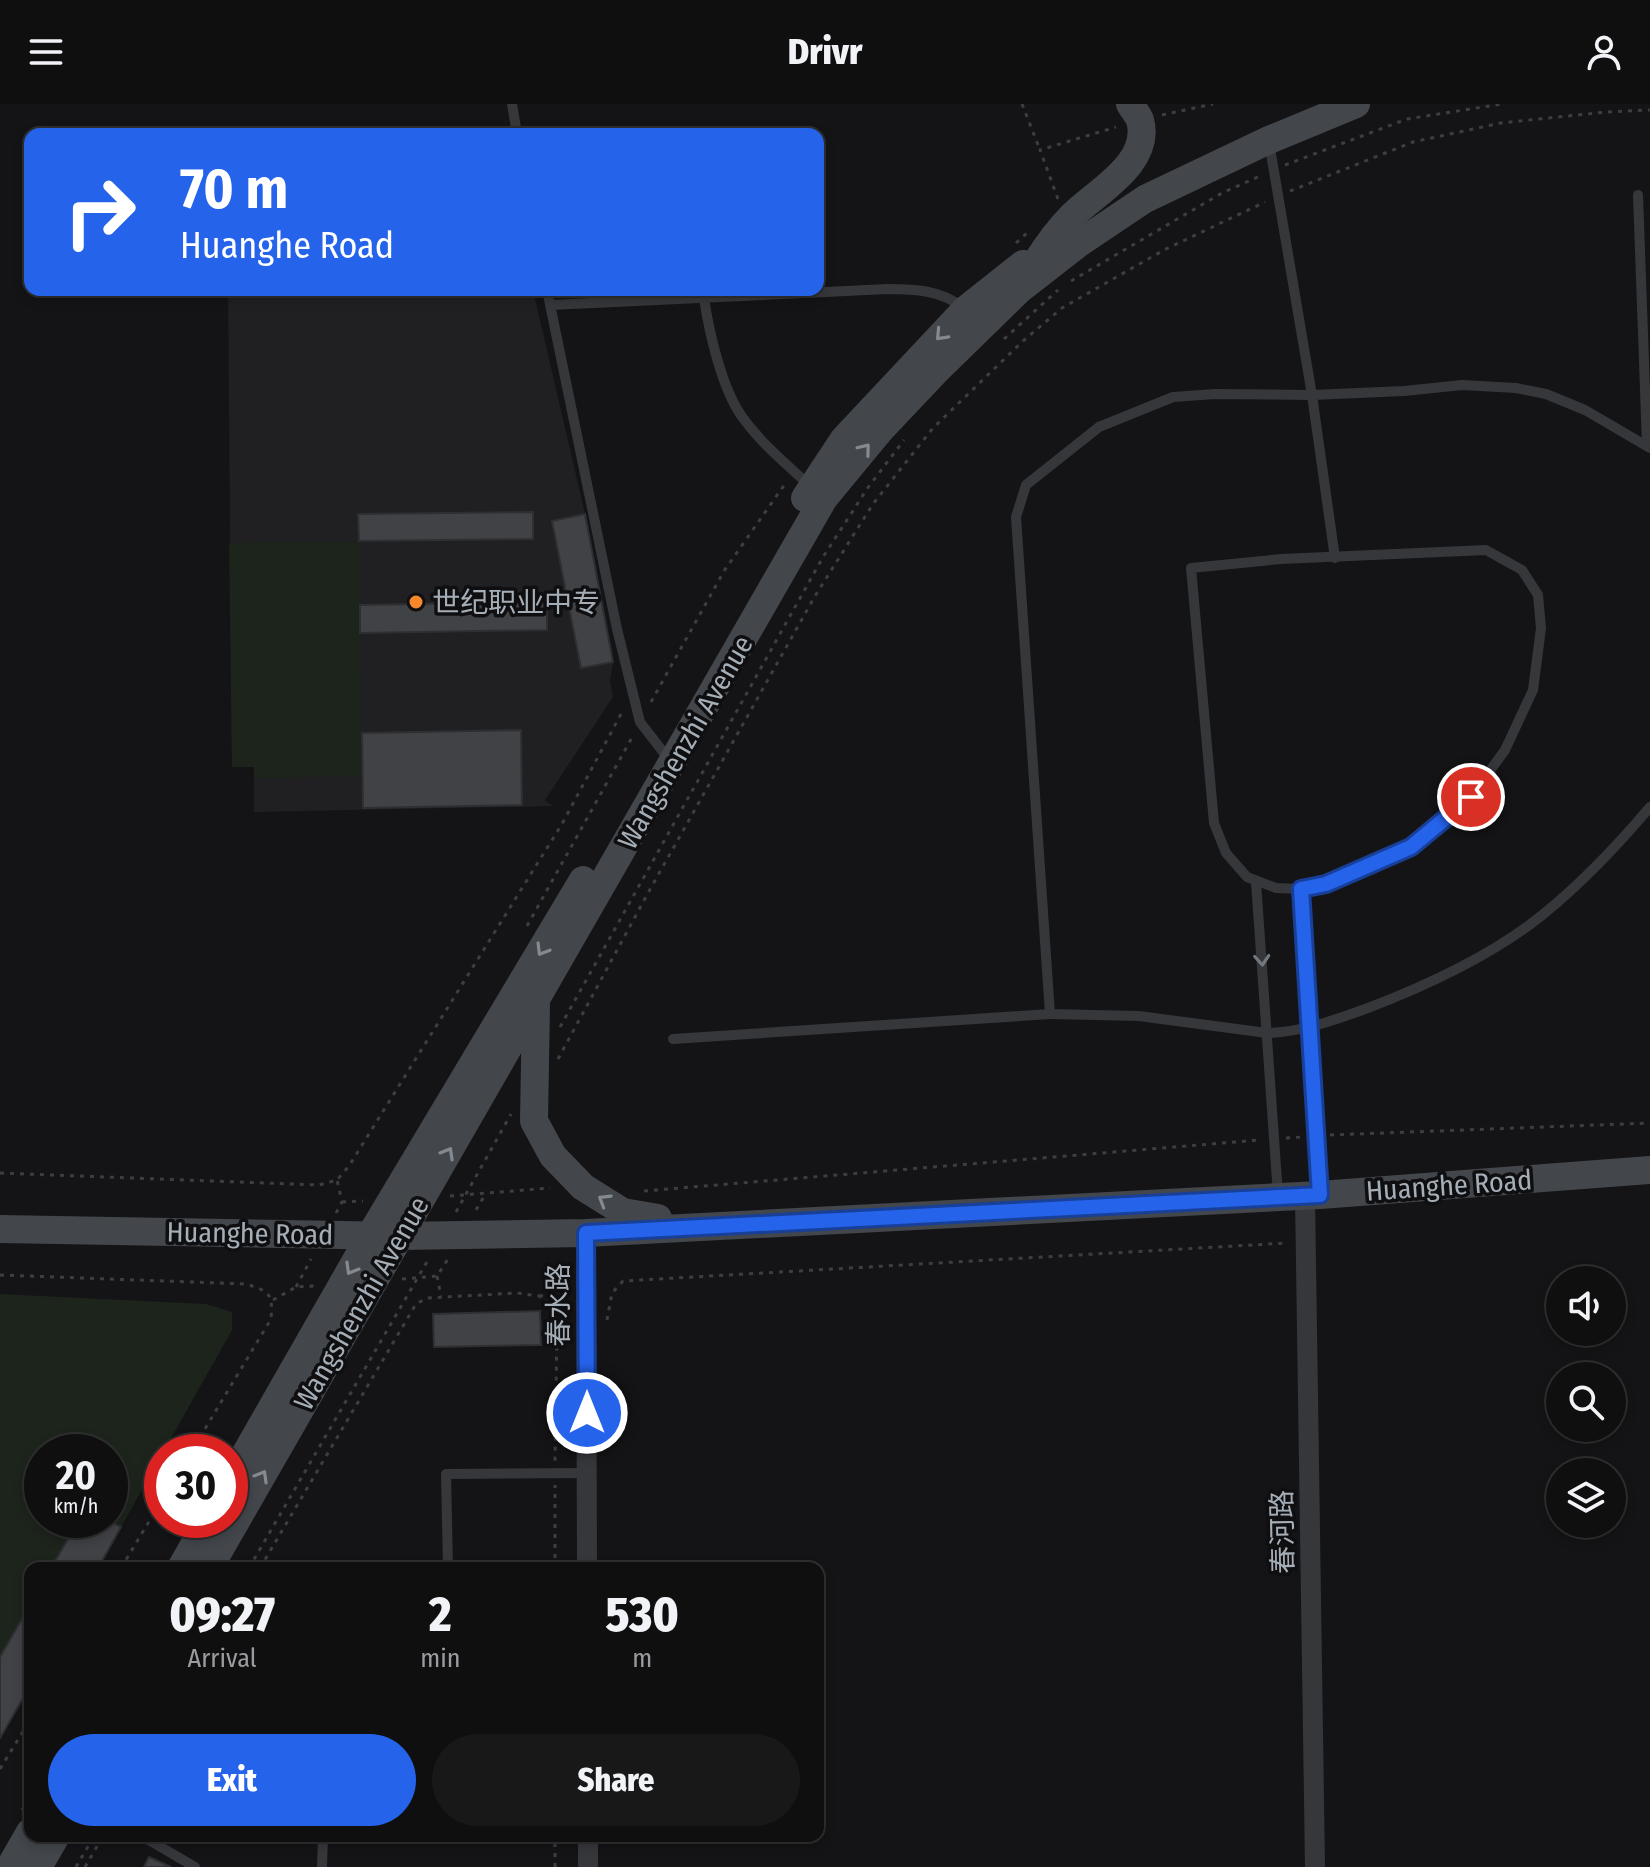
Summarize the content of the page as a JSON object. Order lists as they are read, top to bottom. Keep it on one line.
{"streets":{"main road":["Wangshenzhi Avenue","Huanghe Road"],"street":["春水路","春河路"]},"crossings":[["Wangshenzhi Avenue","Huanghe Road"],["Huanghe Road","春水路"],["Huanghe Road","春河路"]],"places":["世纪职业中专"],"page":{"header":"Drivr","turn":["70 m","Huanghe Road"],"speed":"20 km/h","limit":"30","eta":["09:27","Arrival","2","min","530","m"],"buttons":["Exit","Share"]}}
